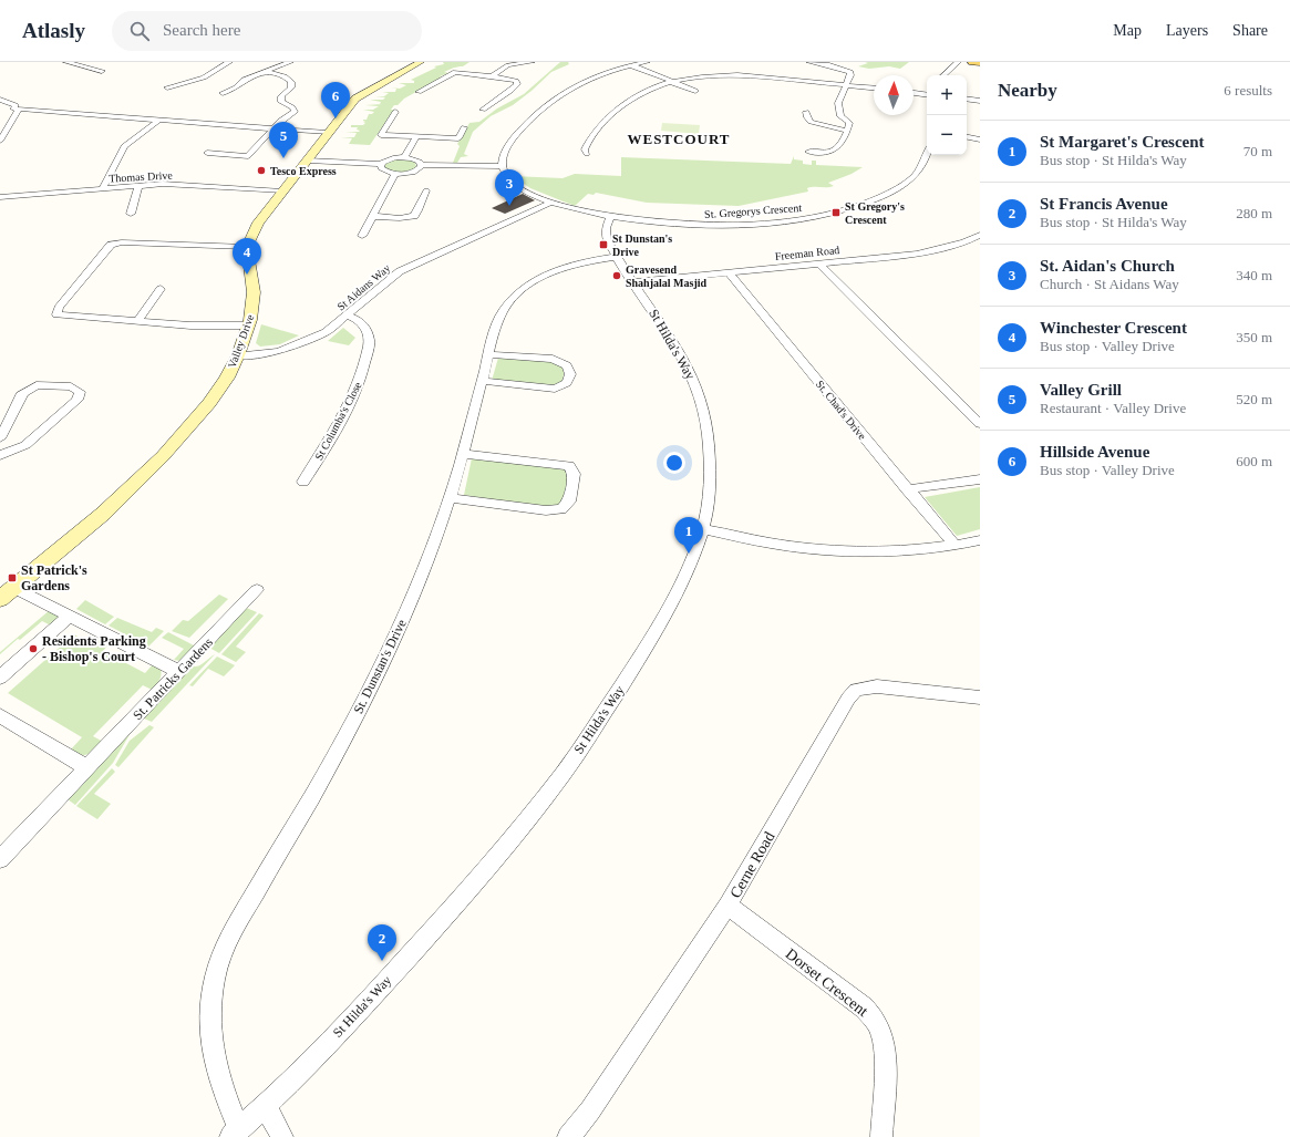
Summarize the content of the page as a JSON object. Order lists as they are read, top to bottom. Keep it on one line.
{"streets":{"street":["Thomas Drive","St. Gregorys Crescent","Freeman Road","St Aidans Way","Valley Drive","St Hilda's Way","St. Chad's Drive","St Columba's Close","St. Dunstan's Drive","St. Patricks Gardens","Cerne Road","Dorset Crescent"]},"crossings":[["St. Gregorys Crescent","St Aidans Way"],["St. Gregorys Crescent","St Hilda's Way"],["Freeman Road","St Hilda's Way"],["Freeman Road","St. Chad's Drive"],["St Aidans Way","Valley Drive"],["St Aidans Way","St Columba's Close"],["St Hilda's Way","St. Dunstan's Drive"],["Cerne Road","Dorset Crescent"]],"districts":["WESTCOURT"],"places":{"other":["Tesco Express","Gravesend Shahjalal Masjid","Residents Parking - Bishop's Court"],"transit":["St Gregory's Crescent","St Dunstan's Drive","St Patrick's Gardens"]},"north":"top","page":{"header":"Atlasly","search":"Search here","nav":["Map","Layers","Share"],"heading":["Nearby","6 results"],"map_buttons":["+","−"],"pins":["6","5","3","4","1","2"],"list":[{"mark":"1","name":"St Margaret's Crescent","note":"Bus stop · St Hilda's Way","value":"70 m"},{"mark":"2","name":"St Francis Avenue","note":"Bus stop · St Hilda's Way","value":"280 m"},{"mark":"3","name":"St. Aidan's Church","note":"Church · St Aidans Way","value":"340 m"},{"mark":"4","name":"Winchester Crescent","note":"Bus stop · Valley Drive","value":"350 m"},{"mark":"5","name":"Valley Grill","note":"Restaurant · Valley Drive","value":"520 m"},{"mark":"6","name":"Hillside Avenue","note":"Bus stop · Valley Drive","value":"600 m"}]}}
